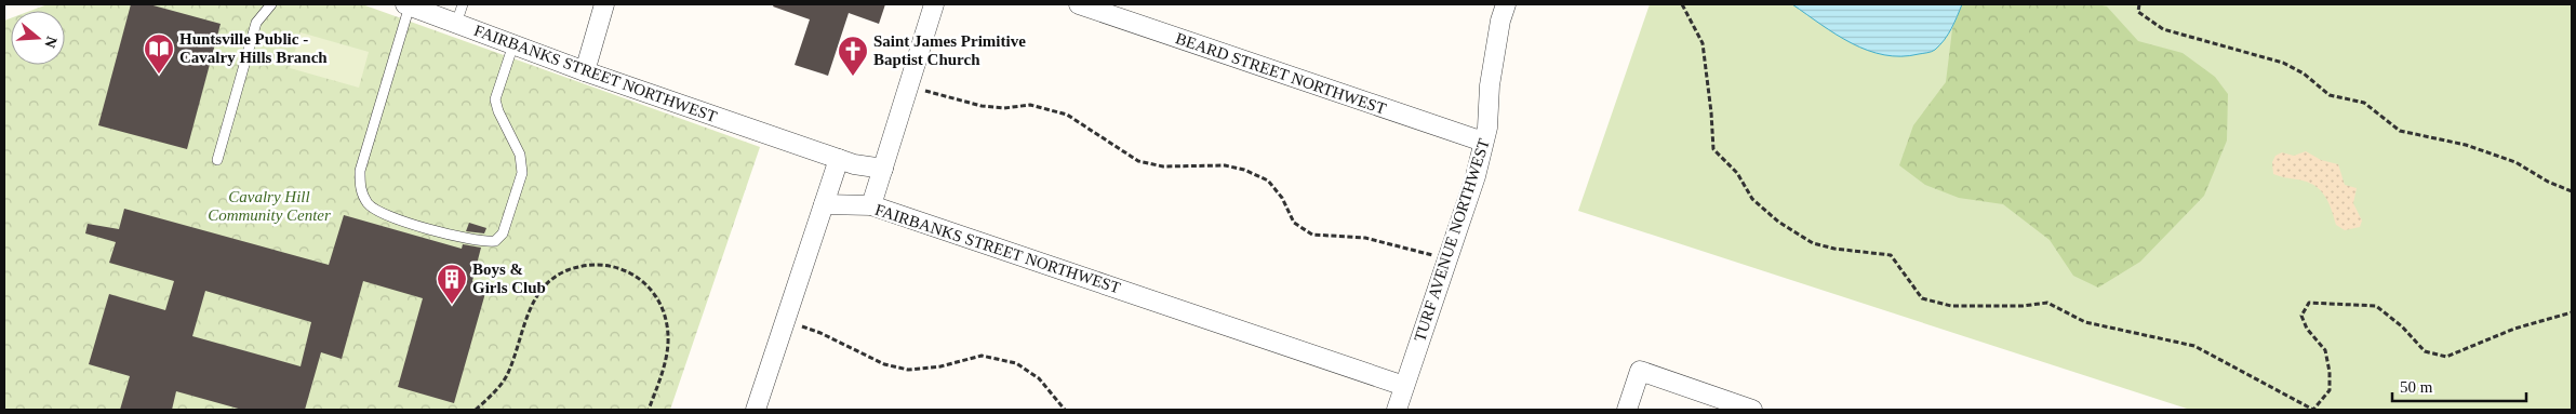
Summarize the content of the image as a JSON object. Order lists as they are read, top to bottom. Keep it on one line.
{"streets":{"street":["FAIRBANKS STREET NORTHWEST","BEARD STREET NORTHWEST","TURF AVENUE NORTHWEST"]},"crossings":[["FAIRBANKS STREET NORTHWEST","TURF AVENUE NORTHWEST"],["BEARD STREET NORTHWEST","TURF AVENUE NORTHWEST"]],"parks":["Cavalry Hill Community Center"],"places":{"library":["Huntsville Public - Cavalry Hills Branch"],"church":["Saint James Primitive Baptist Church"],"building":["Boys & Girls Club"]},"scale_bar":"50 m","north":"right"}
